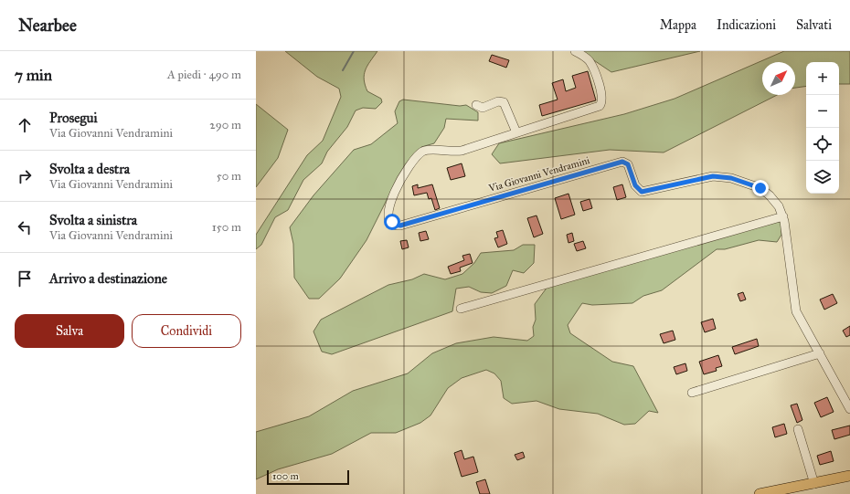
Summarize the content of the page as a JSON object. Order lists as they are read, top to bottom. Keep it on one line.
{"streets":{"street":["Via Giovanni Vendramini"]},"scale_bar":"100 m","north":"top right","page":{"header":"Nearbee","nav":["Mappa","Indicazioni","Salvati"],"heading":["7 min","A piedi · 490 m"],"map_buttons":["+","−"],"list":[["Prosegui","Via Giovanni Vendramini","290 m"],["Svolta a destra","Via Giovanni Vendramini","50 m"],["Svolta a sinistra","Via Giovanni Vendramini","150 m"],"Arrivo a destinazione"],"buttons":["Salva","Condividi"],"scale":"100 m"}}
